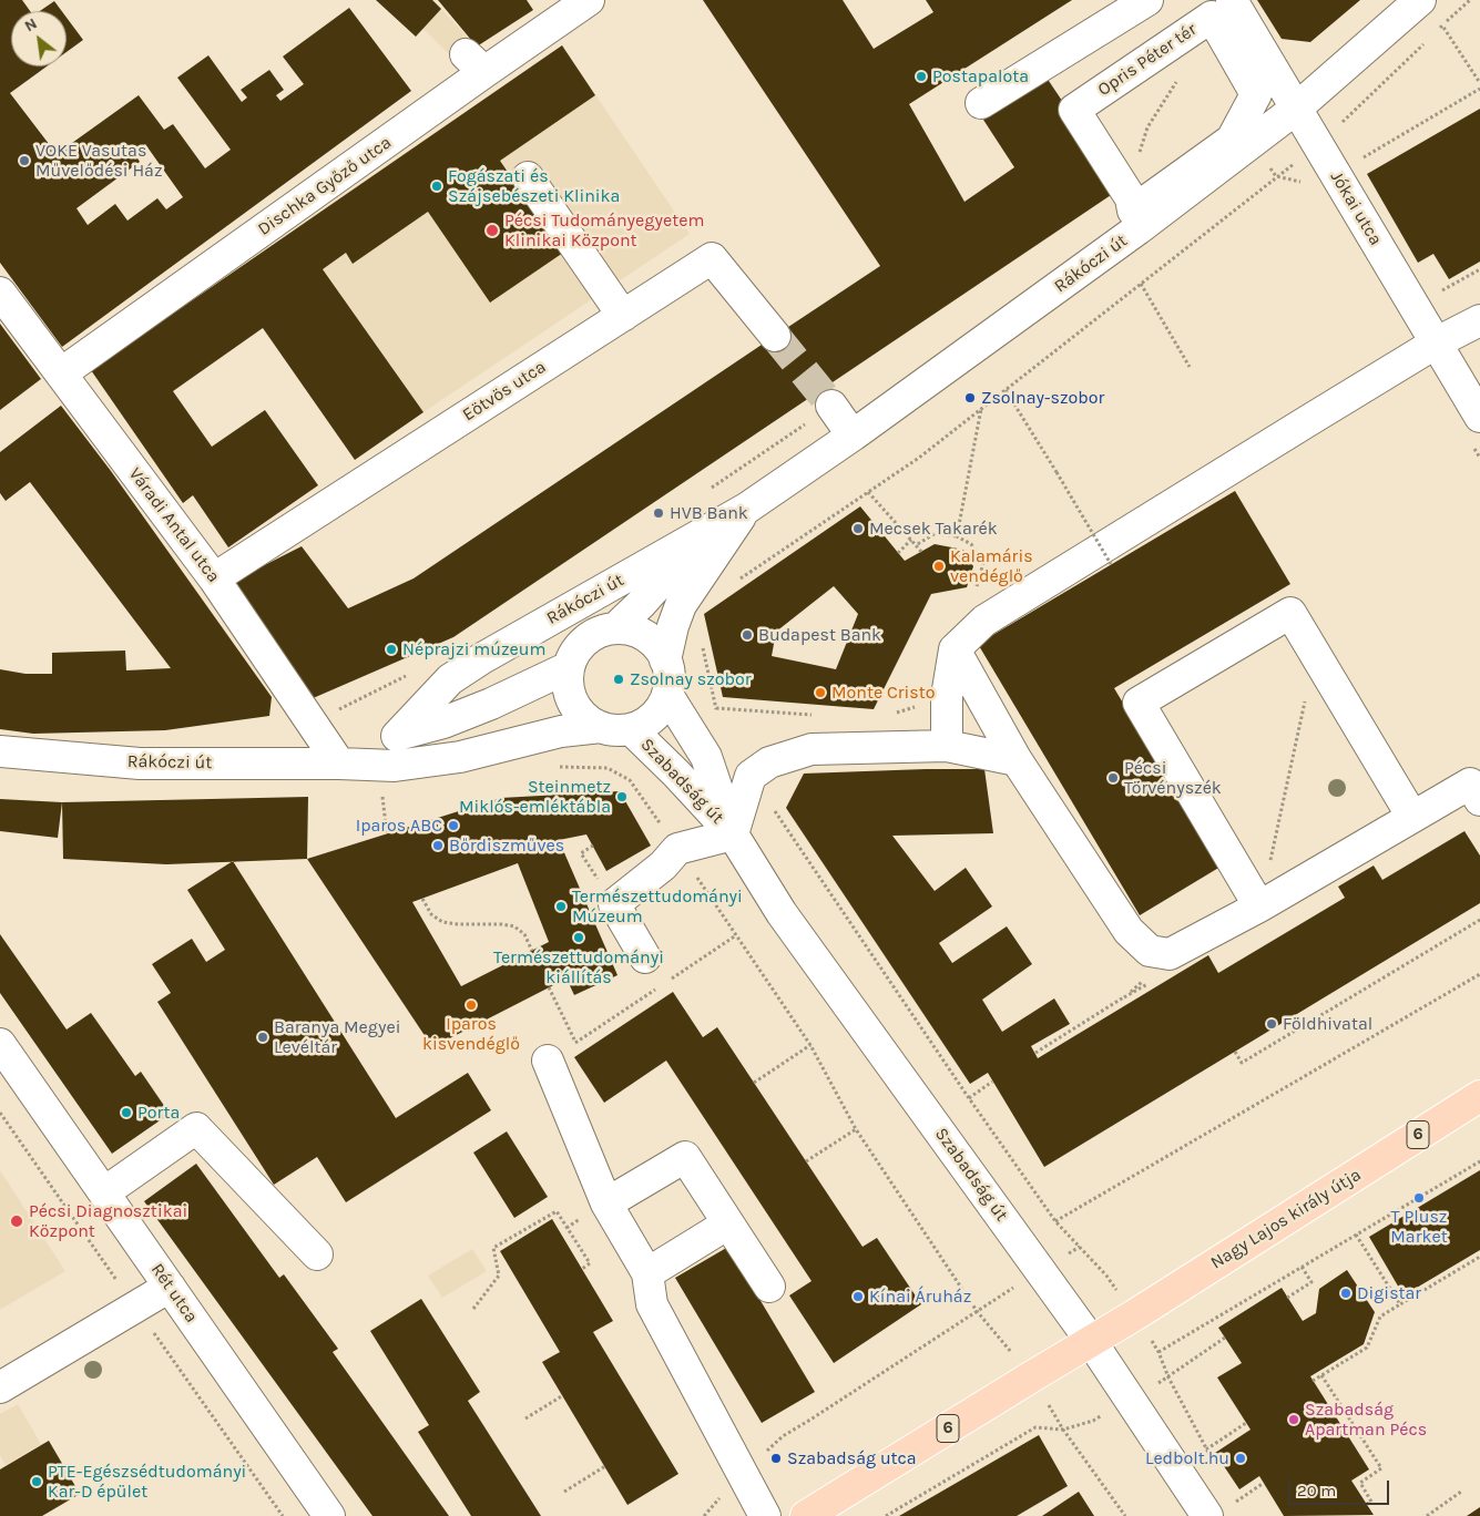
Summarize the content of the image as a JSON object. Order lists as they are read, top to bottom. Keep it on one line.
{"streets":{"main road":["6","Nagy Lajos király útja"],"street":["Opris Péter tér","Dischka Győző utca","Jókai utca","Rákóczi út","Eötvös utca","Váradi Antal utca","Szabadság út","Rét utca"]},"crossings":[["Dischka Győző utca","Váradi Antal utca"],["Jókai utca","Rákóczi út"],["Rákóczi út","Váradi Antal utca"],["Rákóczi út","Szabadság út"],["Eötvös utca","Váradi Antal utca"],["Szabadság út","6"],["Szabadság út","Nagy Lajos király útja"],["6","Nagy Lajos király útja"]],"places":["Postapalota","VOKE Vasutas Művelődési Ház","Fogászati és Szájsebészeti Klinika","Pécsi Tudományegyetem Klinikai Központ","Zsolnay-szobor","HVB Bank","Mecsek Takarék","Kalamáris vendéglő","Budapest Bank","Néprajzi múzeum","Zsolnay szobor","Monte Cristo","Pécsi Törvényszék","Steinmetz Miklós-emléktábla","Iparos ABC","Bőrdiszműves","Természettudományi Múzeum","Természettudományi kiállítás","Iparos kisvendéglő","Földhivatal","Baranya Megyei Levéltár","Porta","T Plusz Market","Pécsi Diagnosztikai Központ","Digistar","Kínai Áruház","Szabadság Apartman Pécs","Szabadság utca","Ledbolt.hu","PTE-Egészsédtudományi Kar-D épület"],"scale_bar":"20 m","north":"top left"}
